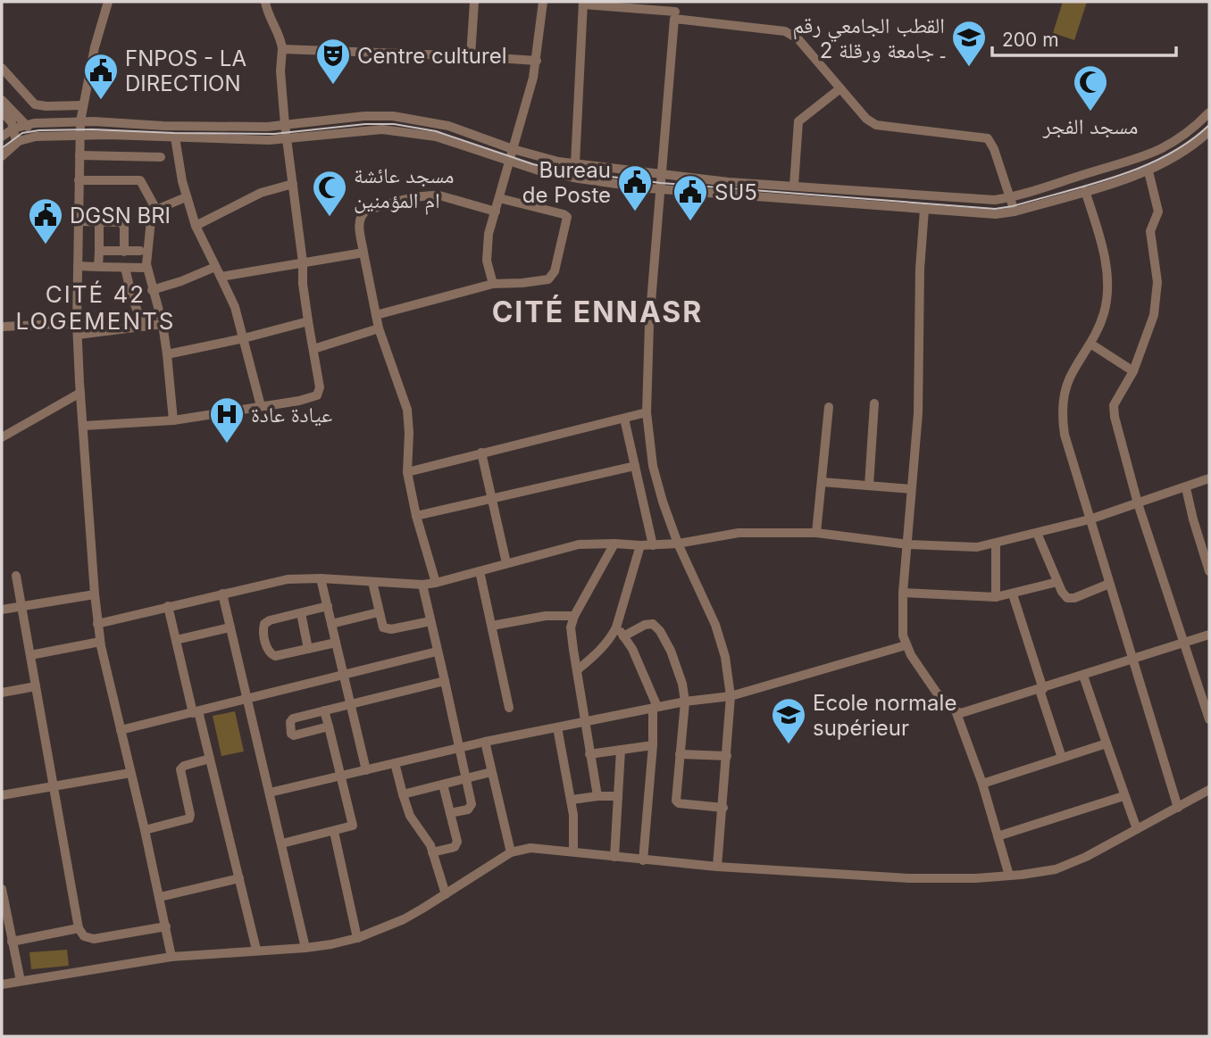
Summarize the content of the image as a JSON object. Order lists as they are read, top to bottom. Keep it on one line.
{"districts":["CITÉ 42 LOGEMENTS","CITÉ ENNASR"],"places":{"school or university":["القطب الجامعي رقم 2 ـ جامعة ورقلة","Ecole normale supérieur"],"theatre":["Centre culturel"],"public building":["FNPOS - LA DIRECTION","Bureau de Poste","SU5","DGSN BRI"],"mosque":["مسجد الفجر","مسجد عائشة ام المؤمنين"],"hospital":["عيادة عادة"]},"scale_bar":"200 m"}
